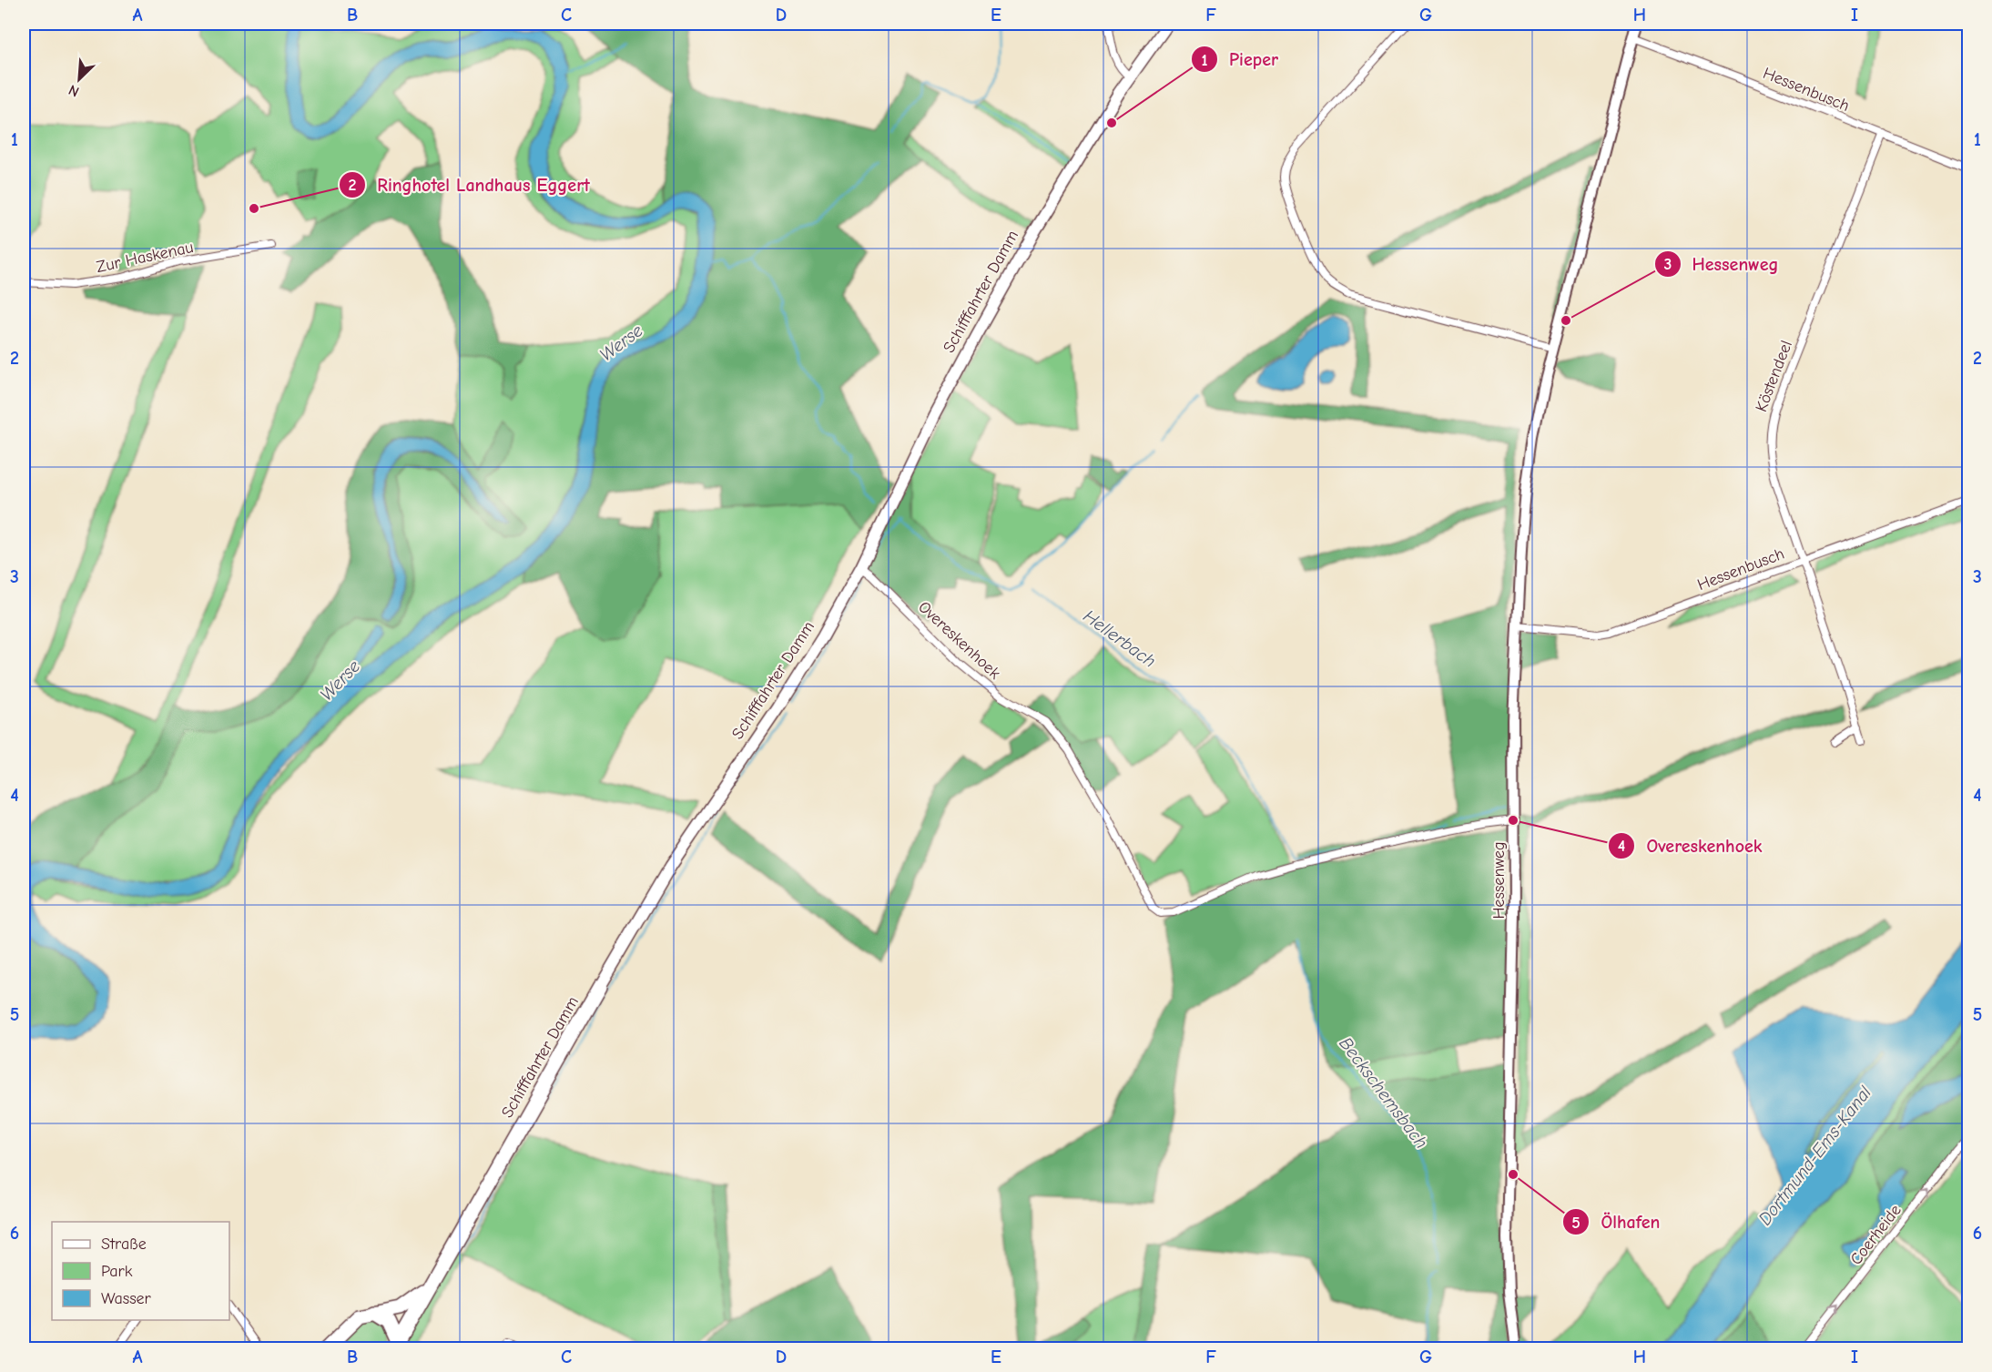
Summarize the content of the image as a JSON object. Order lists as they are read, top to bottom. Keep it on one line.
{"streets":{"highway":["Schifffahrter Damm"],"street":["Hessenbusch","Zur Haskenau","Köstendeel","Overeskenhoek","Hessenweg","Coerheide"]},"crossings":[["Hessenbusch","Köstendeel"],["Hessenbusch","Hessenweg"],["Schifffahrter Damm","Overeskenhoek"],["Overeskenhoek","Hessenweg"]],"one_way":["Coerheide"],"water":["Werse","Hellerbach","Beckschemsbach","Dortmund-Ems-Kanal"],"places":["Pieper","Ringhotel Landhaus Eggert","Hessenweg","Overeskenhoek","Ölhafen"],"legend":["Straße","Park","Wasser"],"north":"bottom left","grid":{"columns":["A","B","C","D","E","F","G","H","I"],"rows":["1","2","3","4","5","6"]}}
